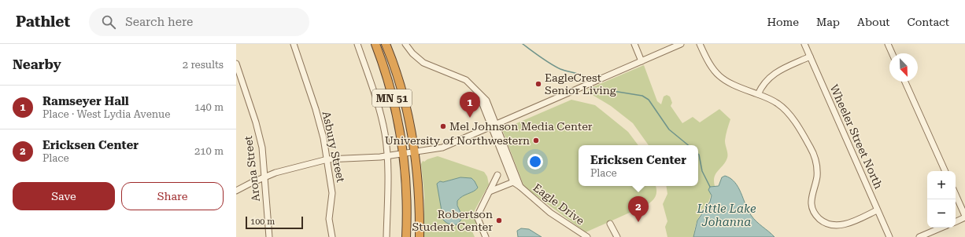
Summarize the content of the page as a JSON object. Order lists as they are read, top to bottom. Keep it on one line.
{"streets":{"highway":["MN 51"],"street":["Wheeler Street North","Asbury Street","Arona Street","Eagle Drive"]},"water":["Little Lake Johanna"],"places":["EagleCrest Senior Living","Mel Johnson Media Center","University of Northwestern","Robertson Student Center"],"scale_bar":"100 m","north":"bottom right","page":{"header":"Pathlet","search":"Search here","nav":["Home","Map","About","Contact"],"heading":["Nearby","2 results"],"list":[{"mark":"1","name":"Ramseyer Hall","note":"Place · West Lydia Avenue","value":"140 m"},{"mark":"2","name":"Ericksen Center","note":"Place","value":"210 m"}],"pins":["1","2"],"popup":["Ericksen Center","Place"],"map_buttons":["+","−"],"buttons":["Save","Share"],"scale":"100 m"}}
